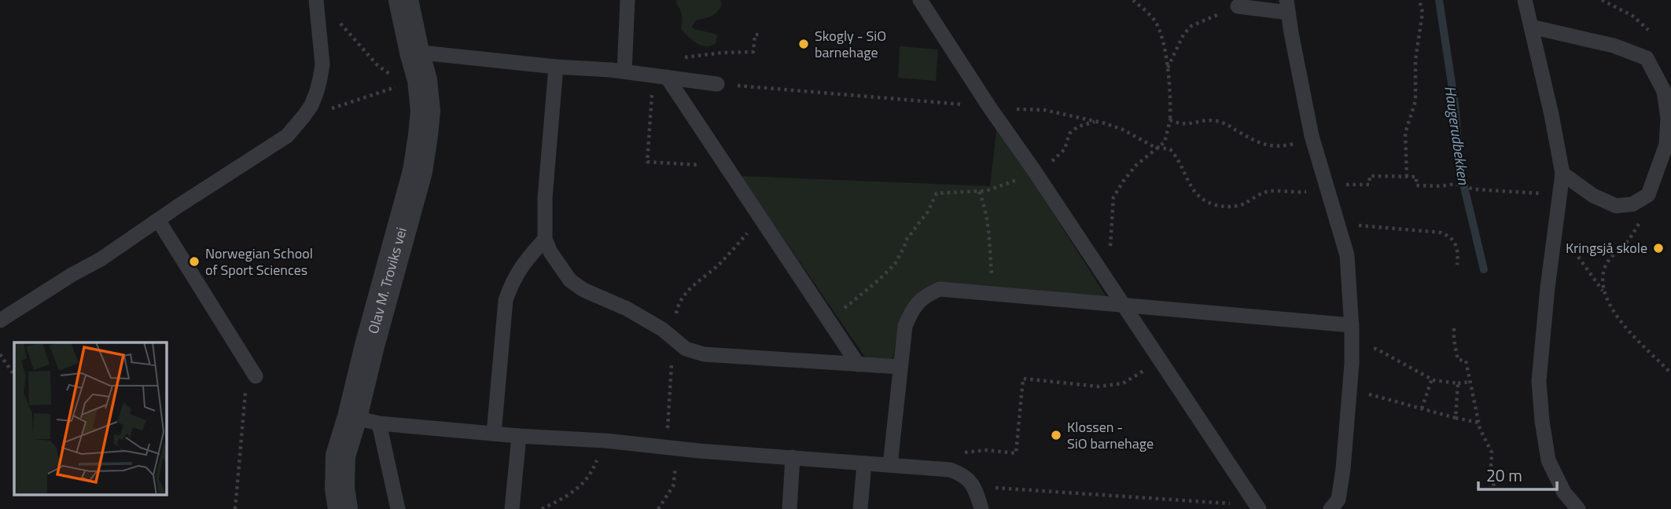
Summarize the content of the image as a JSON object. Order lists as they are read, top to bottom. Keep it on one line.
{"streets":{"street":["Olav M. Troviks vei"]},"water":["Haugerudbekken"],"places":["Skogly - SiO barnehage","Kringsjå skole","Norwegian School of Sport Sciences","Klossen - SiO barnehage"],"scale_bar":"20 m"}
